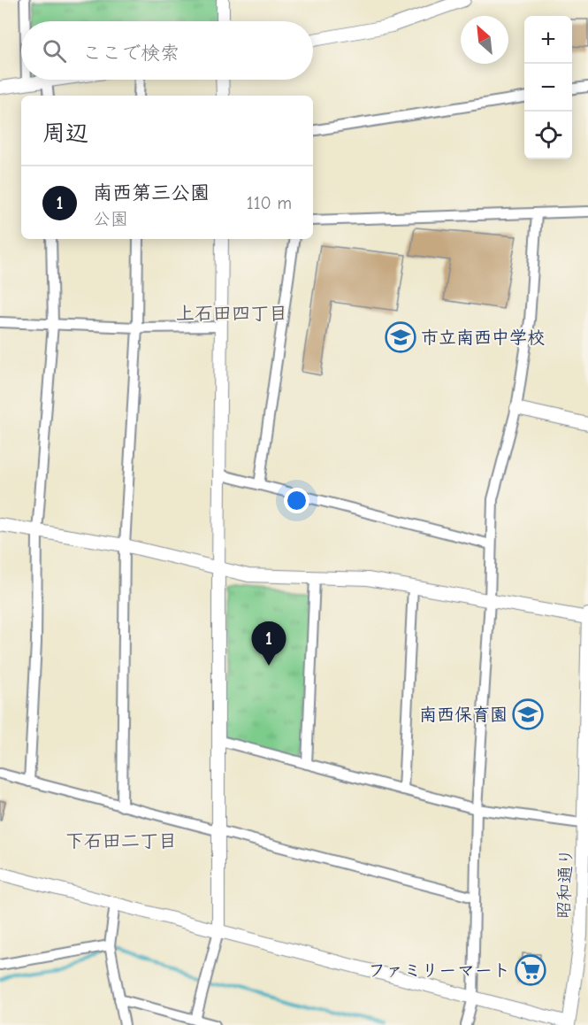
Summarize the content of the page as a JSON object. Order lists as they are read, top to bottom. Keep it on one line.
{"streets":{"street":["昭和通り"]},"districts":["上石田四丁目","下石田二丁目"],"places":{"school or university":["市立南西中学校","南西保育園"],"supermarket":["ファミリーマート"]},"north":"top left","page":{"map_buttons":["+","−"],"search":"ここで検索","heading":"周辺","list":[{"mark":"1","name":"南西第三公園","note":"公園","value":"110 m"}],"pins":"1"}}
